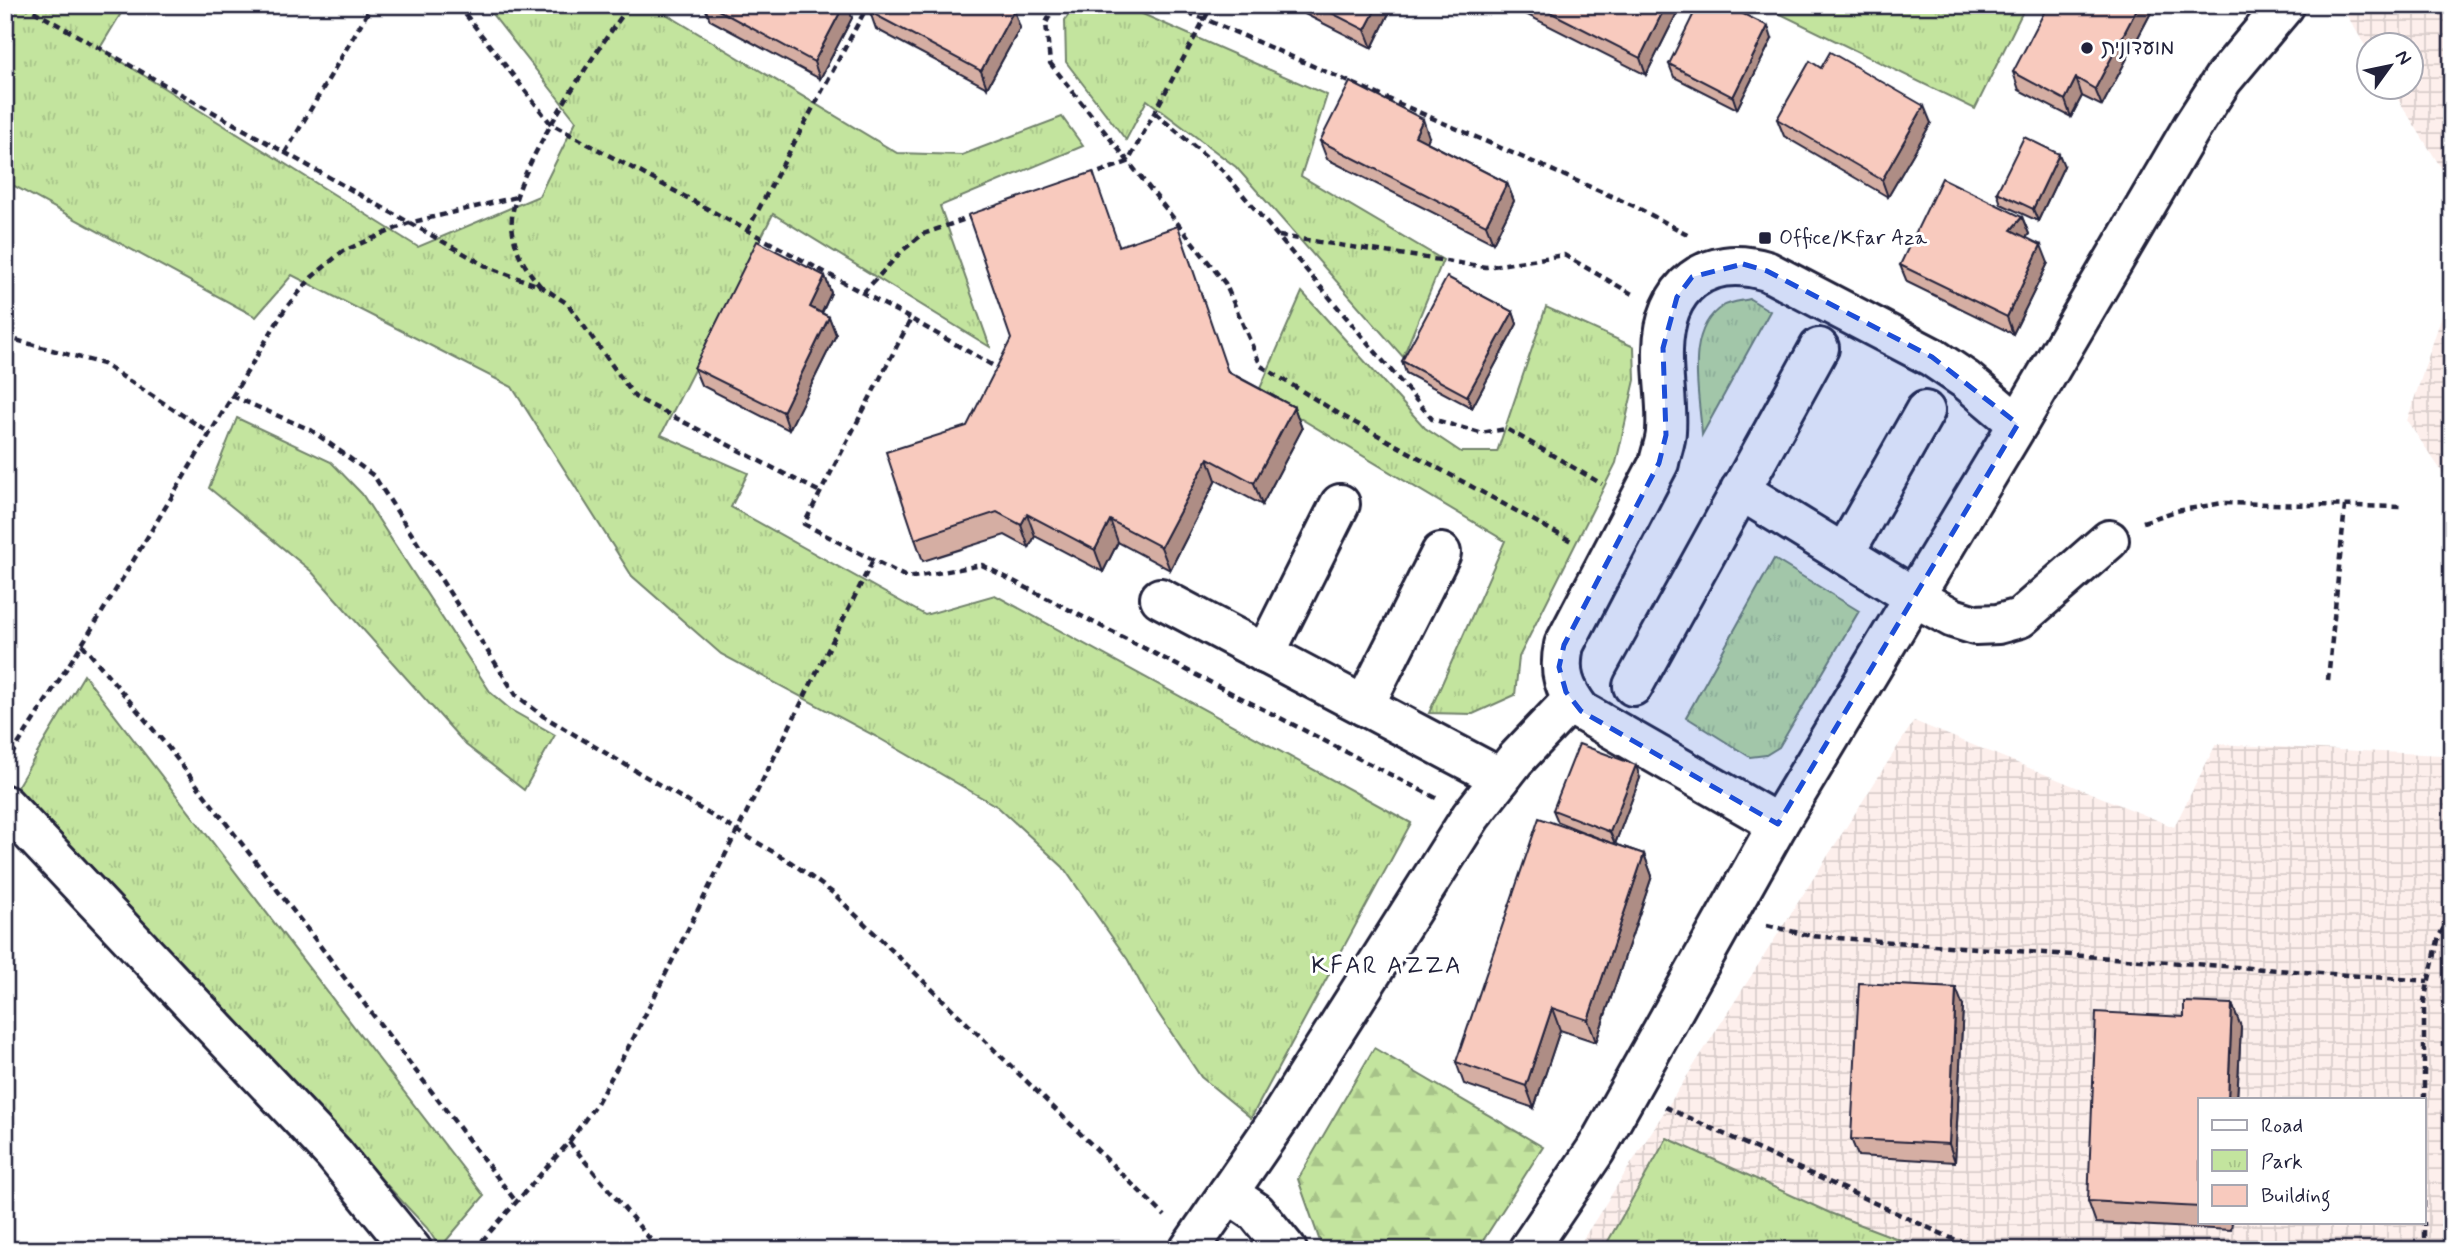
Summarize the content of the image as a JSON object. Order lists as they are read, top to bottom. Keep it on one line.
{"districts":["KFAR AZZA"],"places":{"other":["מועדונית"],"transit":["Office/Kfar Aza"]},"legend":["Road","Park","Building"],"north":"top right"}
